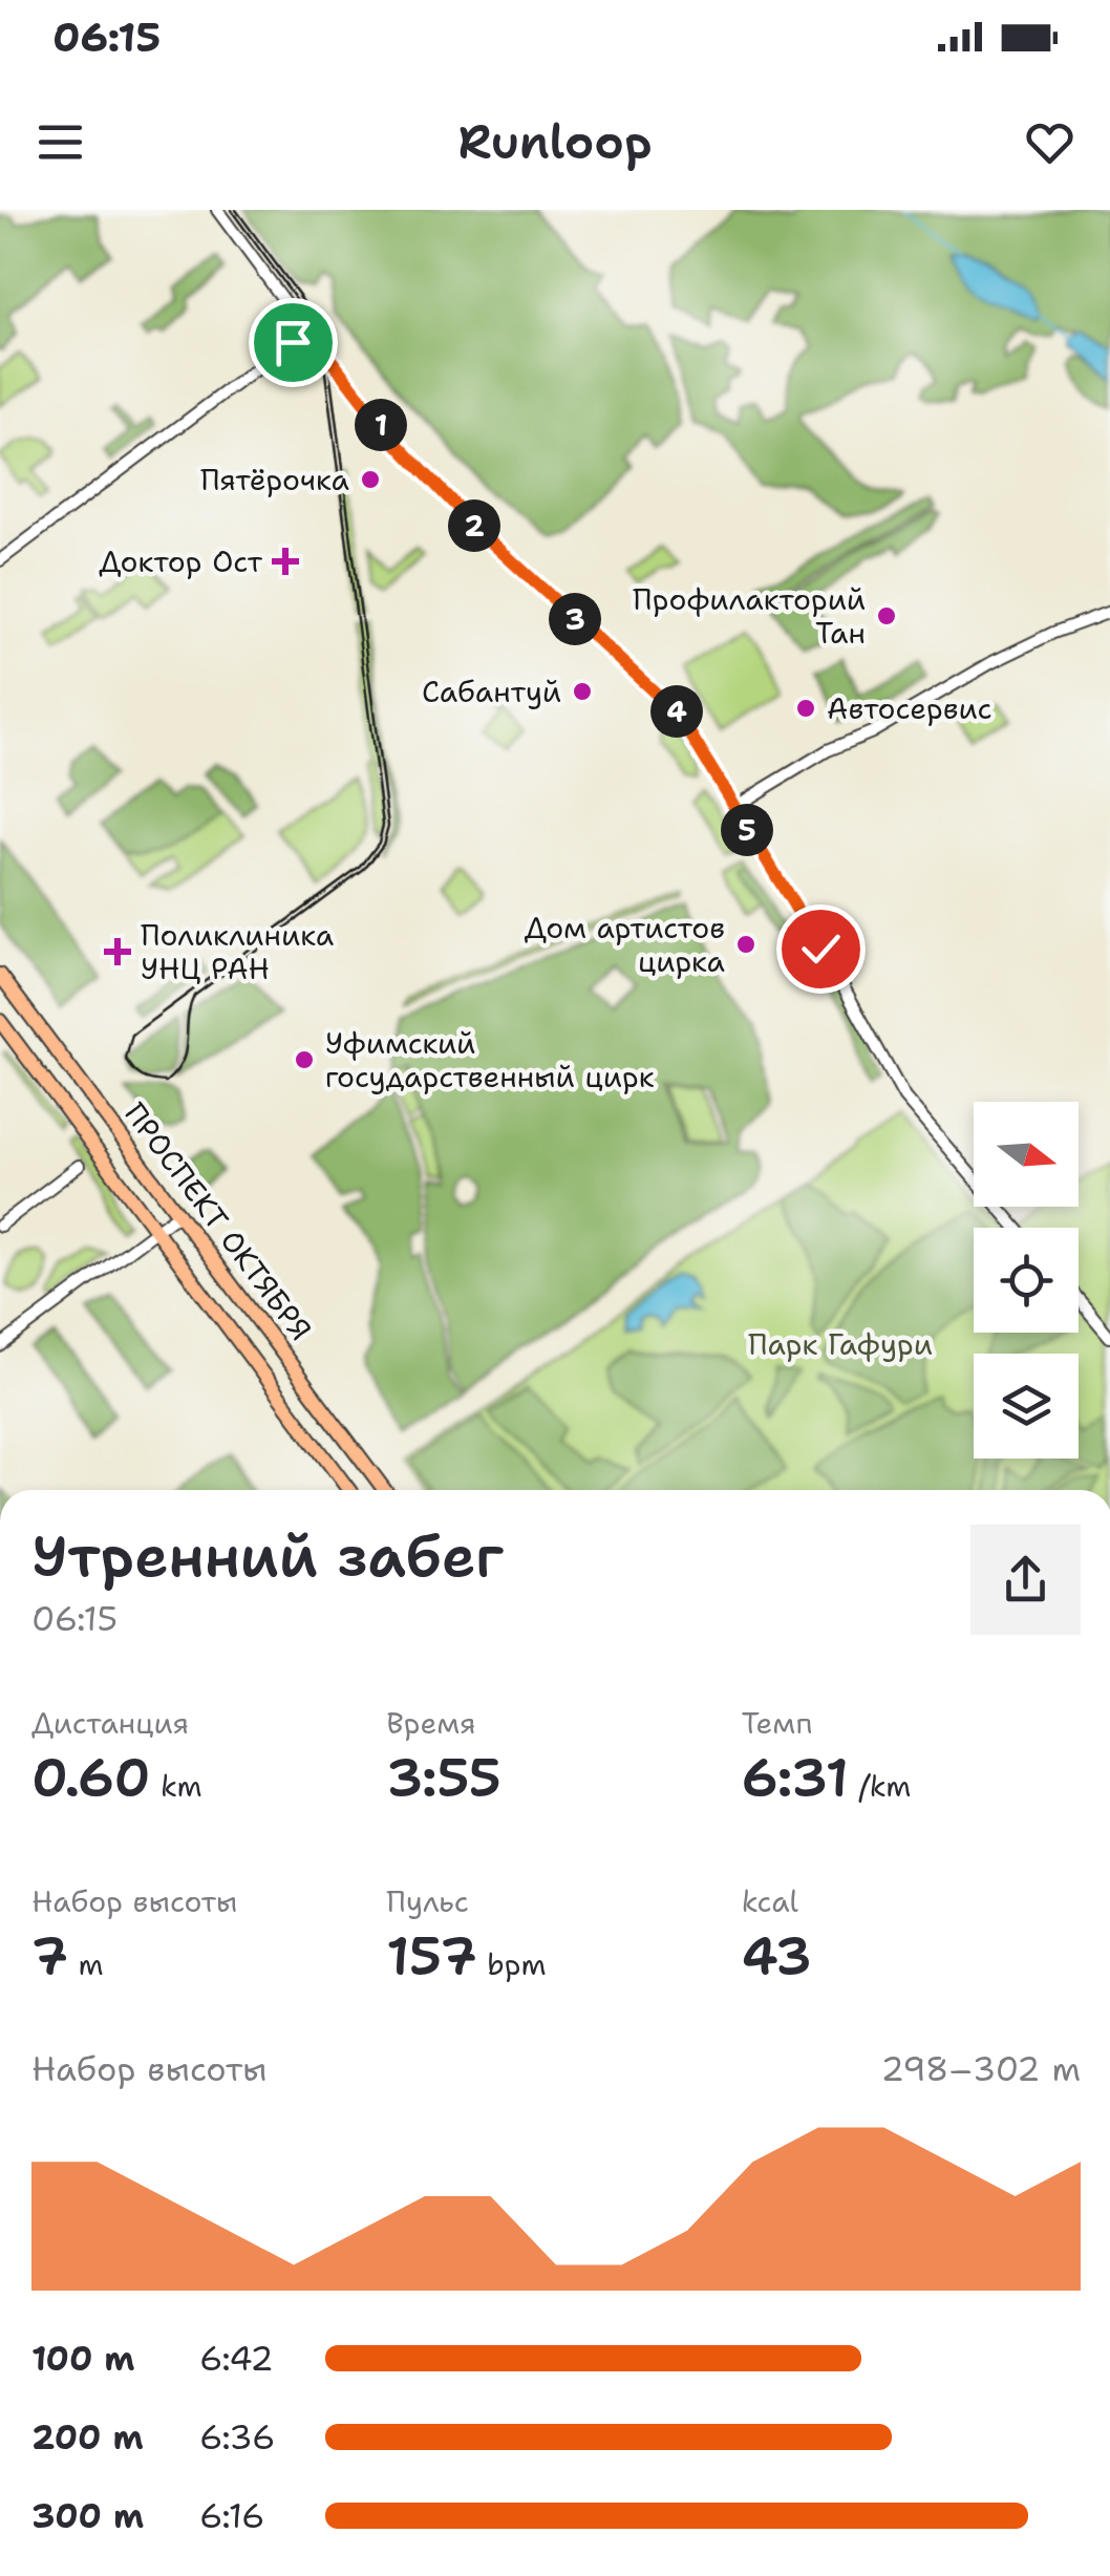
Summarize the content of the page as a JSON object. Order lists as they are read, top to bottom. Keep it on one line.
{"streets":{"main road":["ПРОСПЕКТ ОКТЯБРЯ"]},"parks":["Парк Гафури"],"places":{"other":["Пятёрочка","Профилакторий Тан","Сабантуй","Автосервис","Дом артистов цирка","Уфимский государственный цирк"],"health":["Доктор Ост","Поликлиника УНЦ РАН"]},"north":"right","page":{"status":"06:15","header":"Runloop","pins":["1","2","3","4","5"],"heading":["Утренний забег","06:15"],"stats":[["Дистанция","0.60 km"],["Время","3:55"],["Темп","6:31 /km"],["Набор высоты","7 m"],["Пульс","157 bpm"],["kcal","43"]],"chart":["Набор высоты","298–302 m"],"list":[{"name":"100 m","note":"6:42"},{"name":"200 m","note":"6:36"},{"name":"300 m","note":"6:16"}]}}
